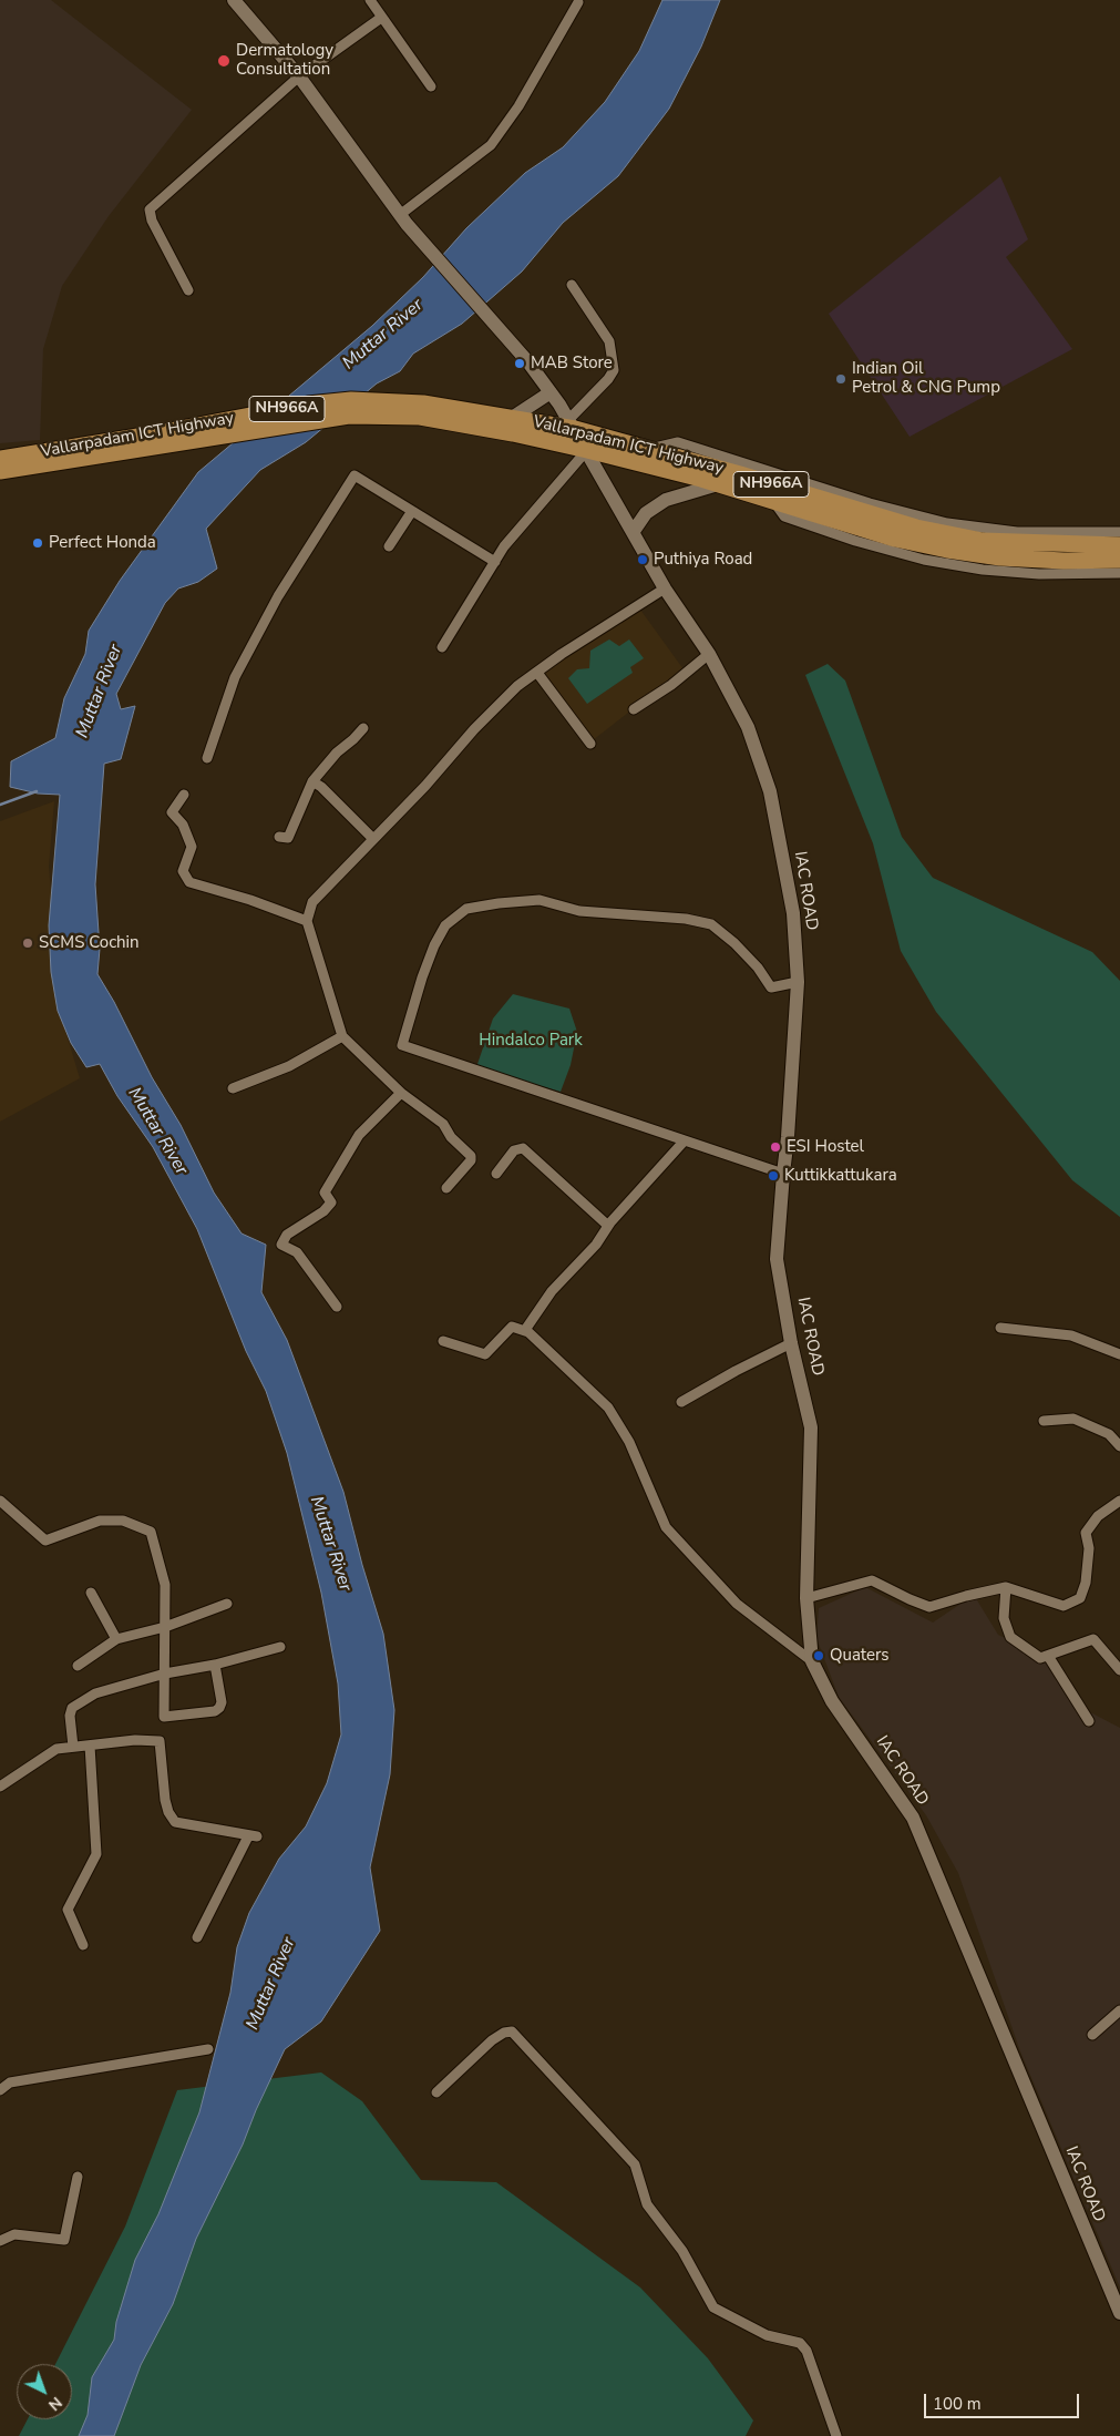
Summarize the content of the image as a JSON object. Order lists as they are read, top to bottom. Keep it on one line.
{"streets":{"highway":["NH966A","Vallarpadam ICT Highway"],"main road":["IAC ROAD"]},"crossings":[["Vallarpadam ICT Highway","IAC ROAD"]],"water":["Muttar River"],"parks":["Hindalco Park"],"places":["Dermatology Consultation","MAB Store","Indian Oil Petrol & CNG Pump","Perfect Honda","Puthiya Road","SCMS Cochin","ESI Hostel","Kuttikkattukara","Quaters"],"scale_bar":"100 m","north":"bottom right"}
